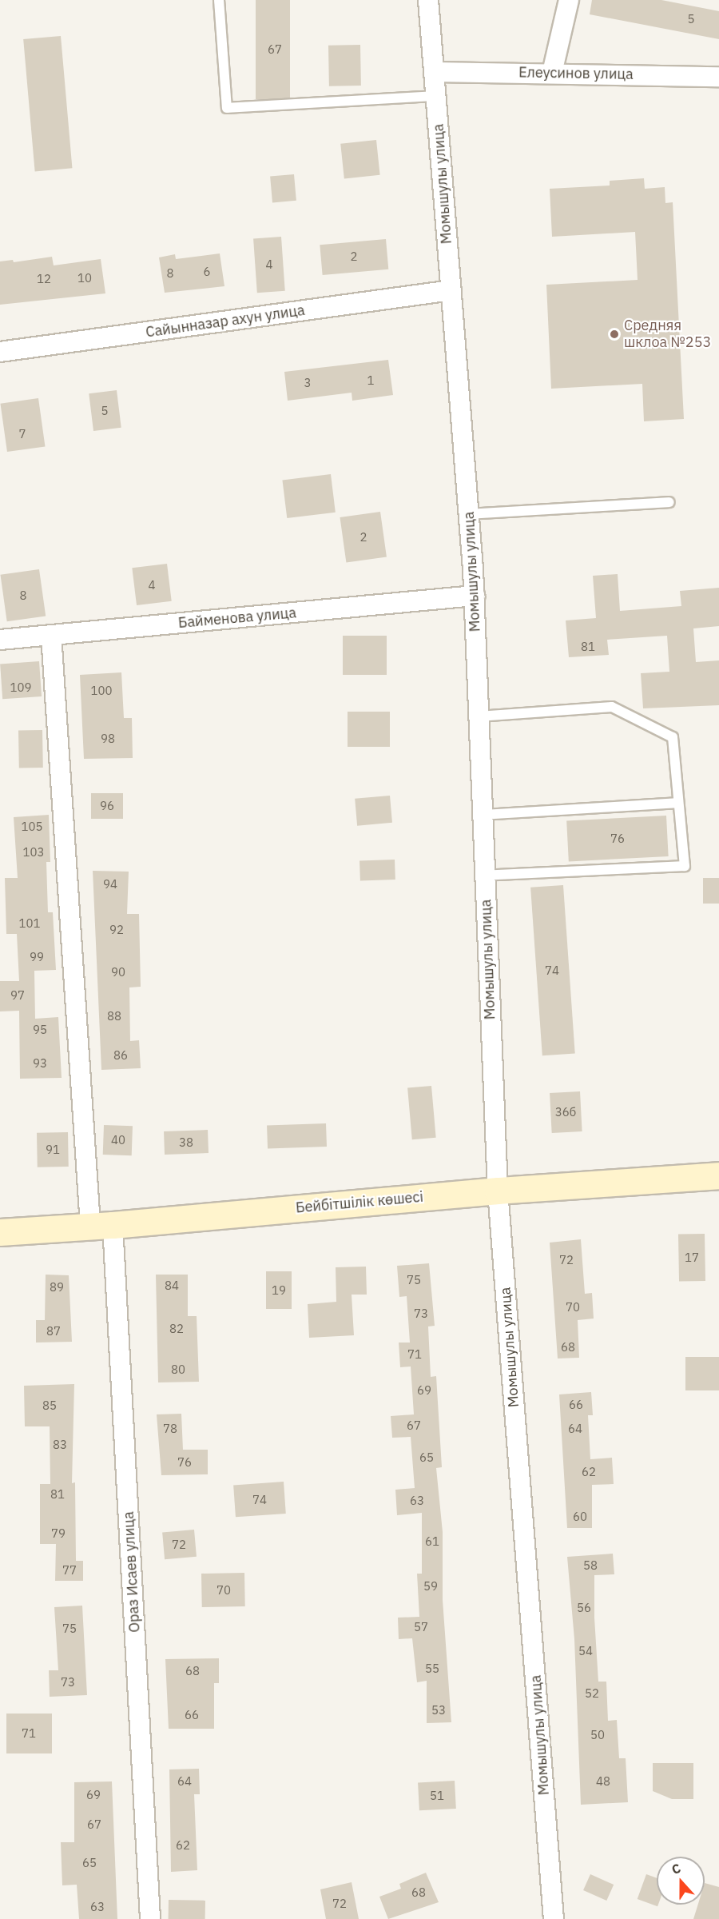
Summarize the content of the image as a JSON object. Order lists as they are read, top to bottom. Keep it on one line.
{"streets":{"street":["Елеусинов улица","Момышулы улица","Сайынназар ахун улица","Байменова улица","Бейбітшілік көшесі","Ораз Исаев улица"]},"crossings":[["Елеусинов улица","Момышулы улица"],["Момышулы улица","Сайынназар ахун улица"],["Момышулы улица","Байменова улица"],["Момышулы улица","Бейбітшілік көшесі"],["Байменова улица","Ораз Исаев улица"],["Бейбітшілік көшесі","Ораз Исаев улица"]],"places":["Средняя шклоа №253"],"house_numbers":["5","67","2","4","6","8","10","12","1","3","5","7","2","4","8","81","109","100","98","96","105","76","103","94","101","92","99","74","90","97","88","95","86","93","36б","40","38","91","17","72","75","84","89","19","70","73","82","87","68","71","80","69","66","85","67","78","64","83","65","76","62","81","74","63","60","79","61","72","58","77","59","70","56","57","75","54","55","68","73","52","53","66","71","50","64","48","69","51","67","62","65","68","72","63"],"north":"top"}
